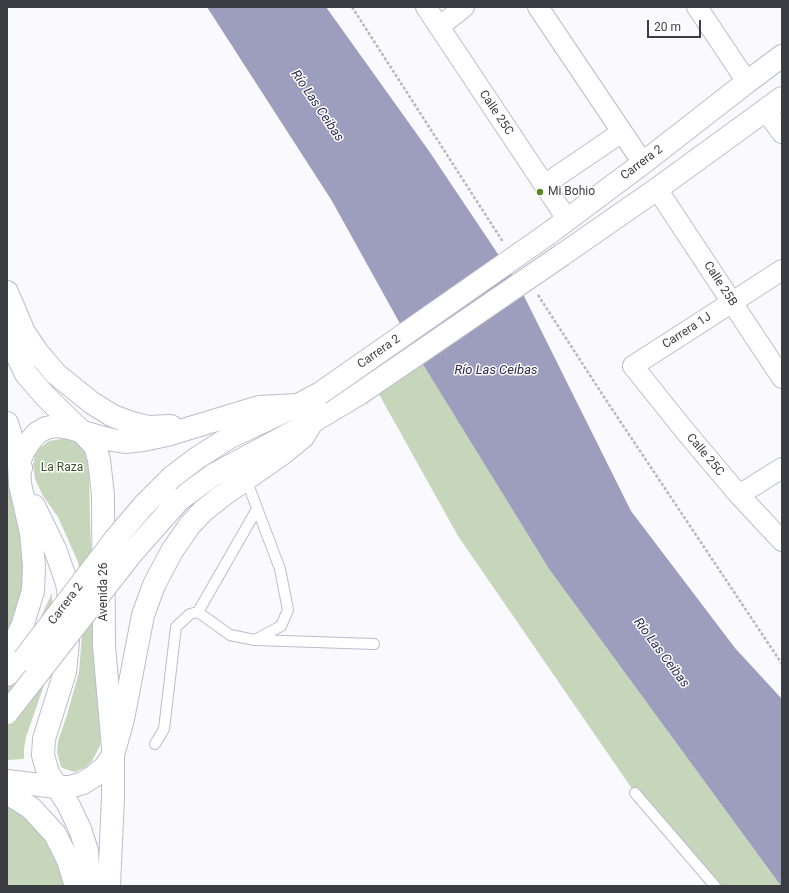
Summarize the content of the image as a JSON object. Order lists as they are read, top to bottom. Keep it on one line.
{"streets":{"main road":["Carrera 2","Avenida 26"],"street":["Calle 25C","Calle 25B","Carrera 1J"]},"crossings":[["Calle 25C","Carrera 2"],["Calle 25C","Carrera 1J"],["Carrera 2","Calle 25B"],["Calle 25B","Carrera 1J"]],"water":["Río Las Ceibas"],"parks":["La Raza"],"places":["Mi Bohio"],"scale_bar":"20 m"}
